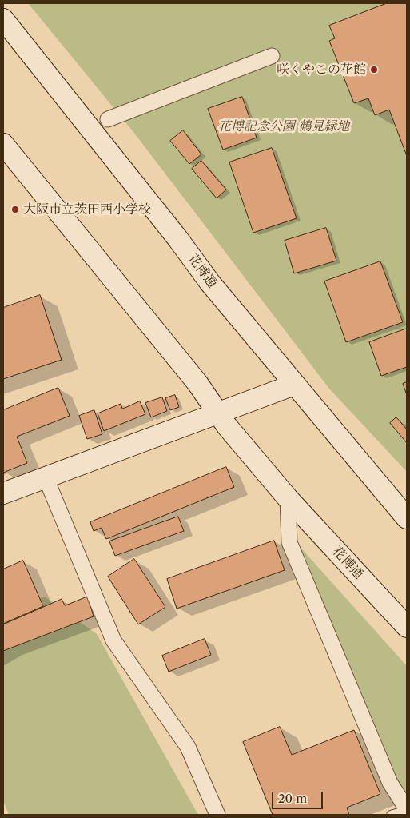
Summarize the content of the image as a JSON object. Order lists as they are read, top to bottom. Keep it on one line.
{"streets":{"street":["花博通"]},"parks":["花博記念公園 鶴見緑地"],"places":["咲くやこの花館","大阪市立茨田西小学校"],"scale_bar":"20 m"}
